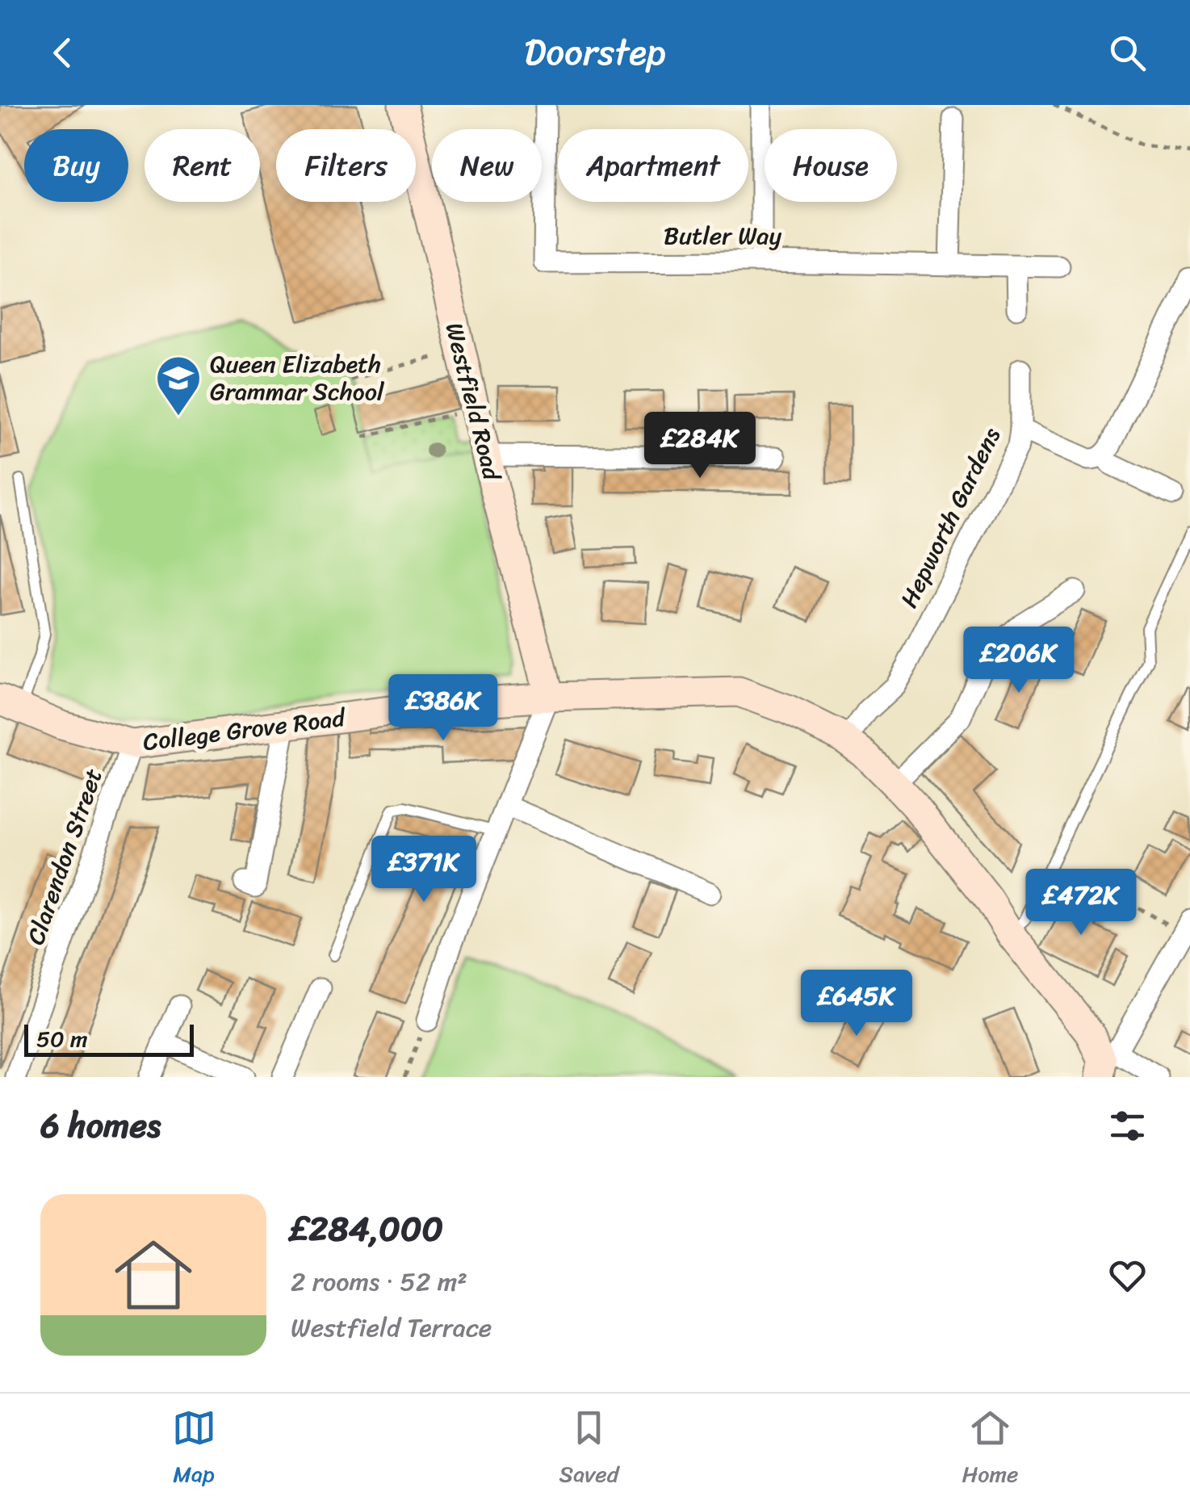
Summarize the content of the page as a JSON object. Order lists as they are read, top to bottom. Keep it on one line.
{"streets":{"street":["Butler Way","Westfield Road","Hepworth Gardens","College Grove Road","Clarendon Street"]},"crossings":[["Westfield Road","College Grove Road"],["Hepworth Gardens","College Grove Road"],["College Grove Road","Clarendon Street"]],"places":{"school or university":["Queen Elizabeth Grammar School"]},"scale_bar":"50 m","page":{"header":"Doorstep","chip":["Buy","Rent","Filters","New","Apartment","House"],"price":["£284K","£206K","£386K","£371K","£472K","£645K"],"scale":"50 m","heading":"6 homes","list":[{"name":"£284,000","note":"2 rooms · 52 m² · Westfield Terrace"}],"tabs":["Map","Saved","Home"]}}
